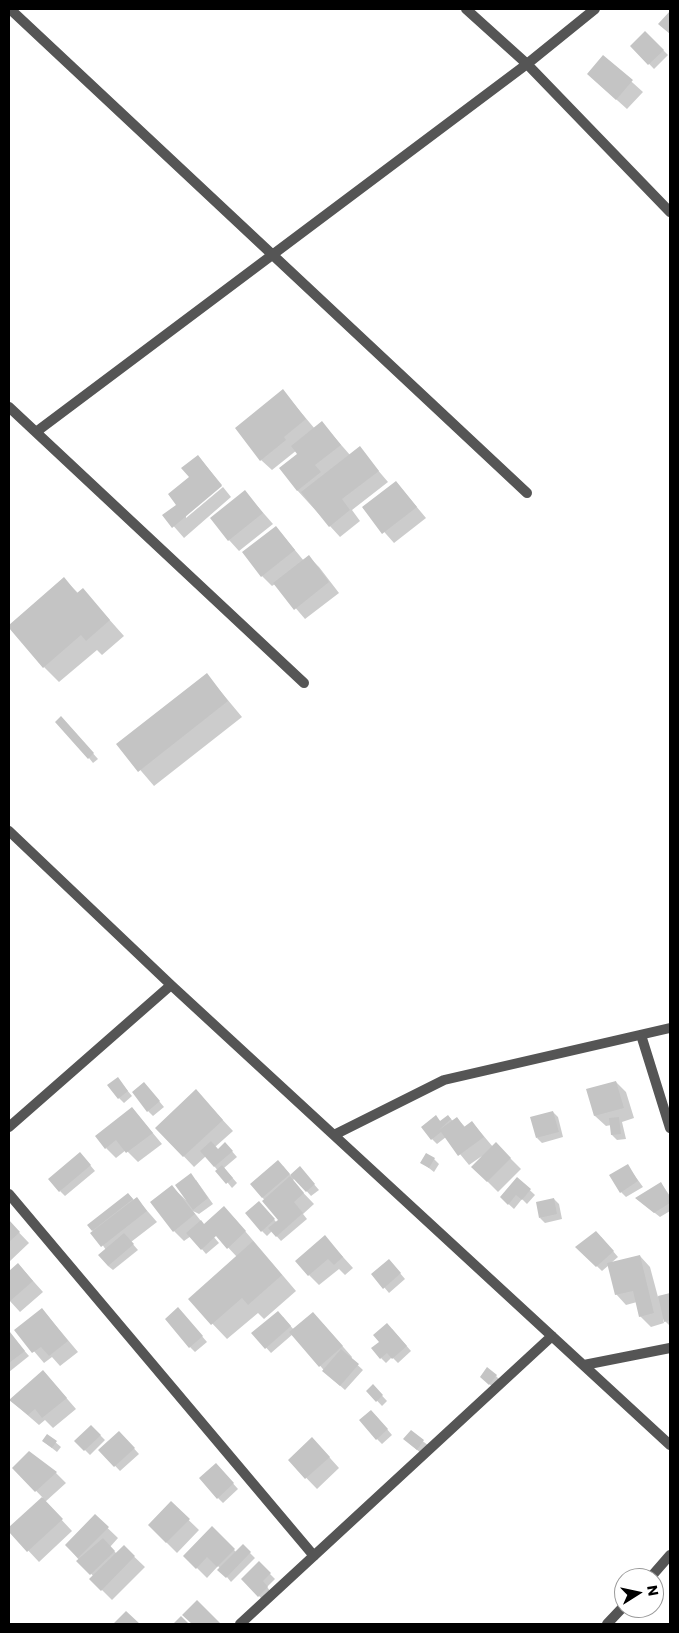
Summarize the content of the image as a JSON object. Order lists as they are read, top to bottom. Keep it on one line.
{"north":"right"}
